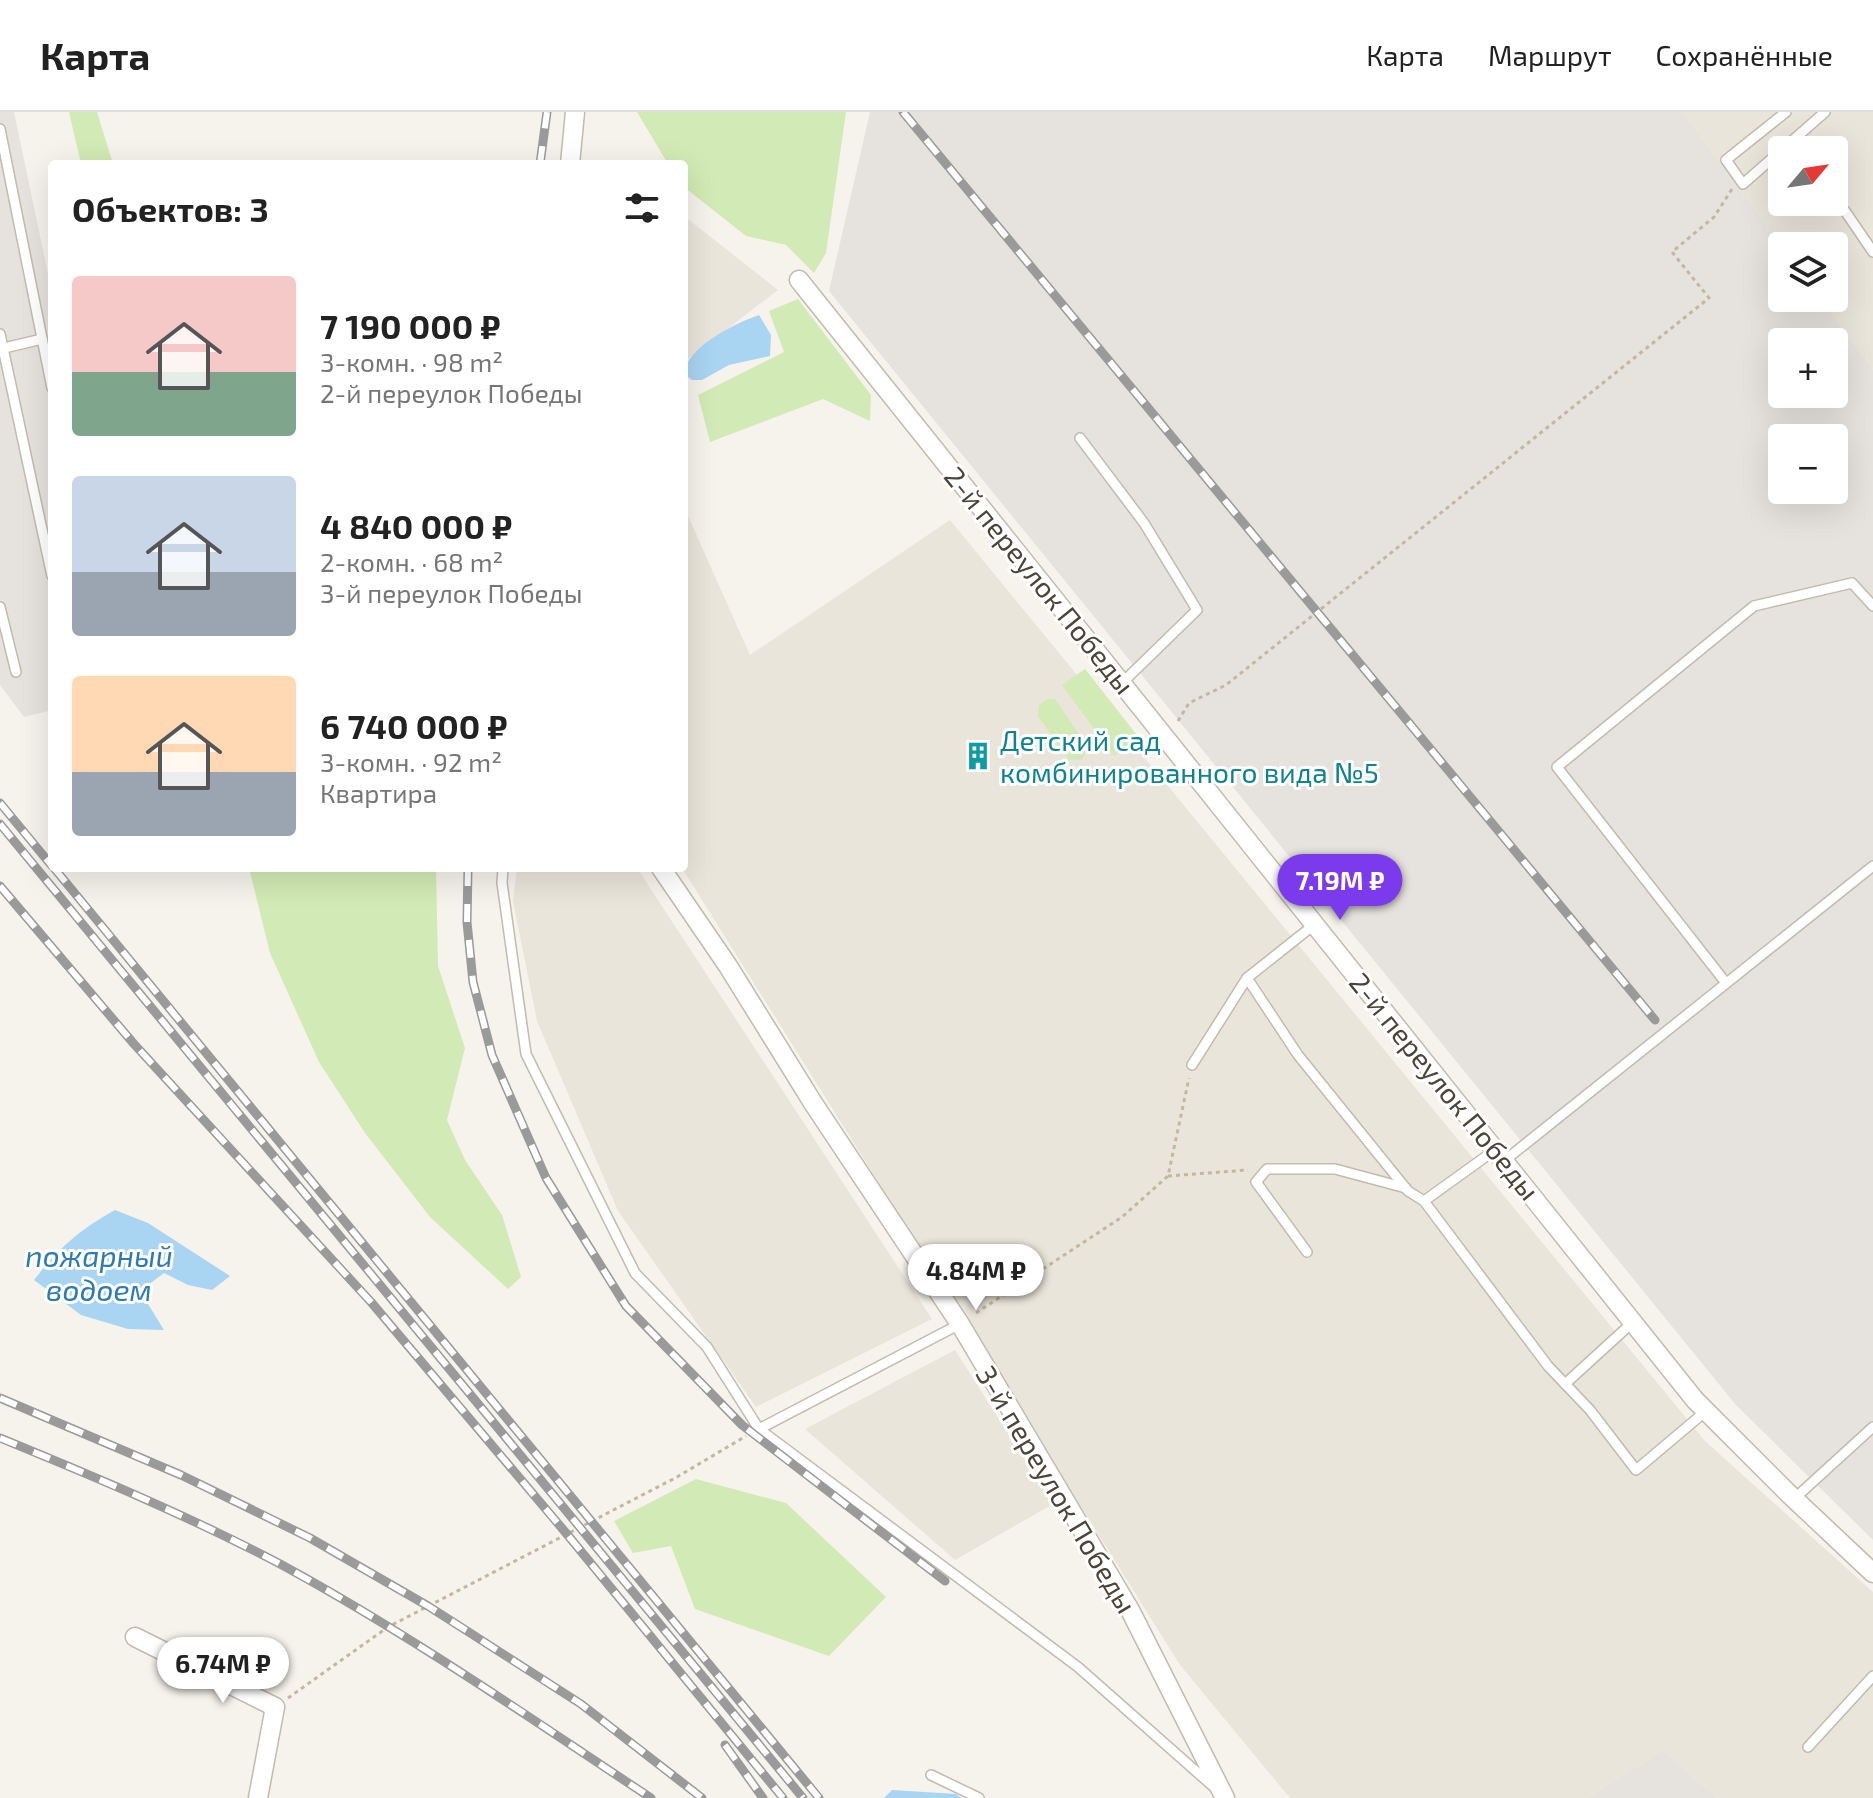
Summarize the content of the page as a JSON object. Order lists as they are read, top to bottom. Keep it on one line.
{"streets":{"street":["2-й переулок Победы","3-й переулок Победы"]},"water":["пожарный водоем"],"places":{"building":["Детский сад комбинированного вида №5"]},"north":"top right","page":{"header":"Карта","nav":["Карта","Маршрут","Сохранённые"],"map_buttons":["+","−"],"heading":"Объектов: 3","list":[{"name":"7 190 000 ₽","note":"3-комн. · 98 m² · 2-й переулок Победы"},{"name":"4 840 000 ₽","note":"2-комн. · 68 m² · 3-й переулок Победы"},{"name":"6 740 000 ₽","note":"3-комн. · 92 m² · Квартира"}],"price":["7.19M ₽","4.84M ₽","6.74M ₽"]}}
